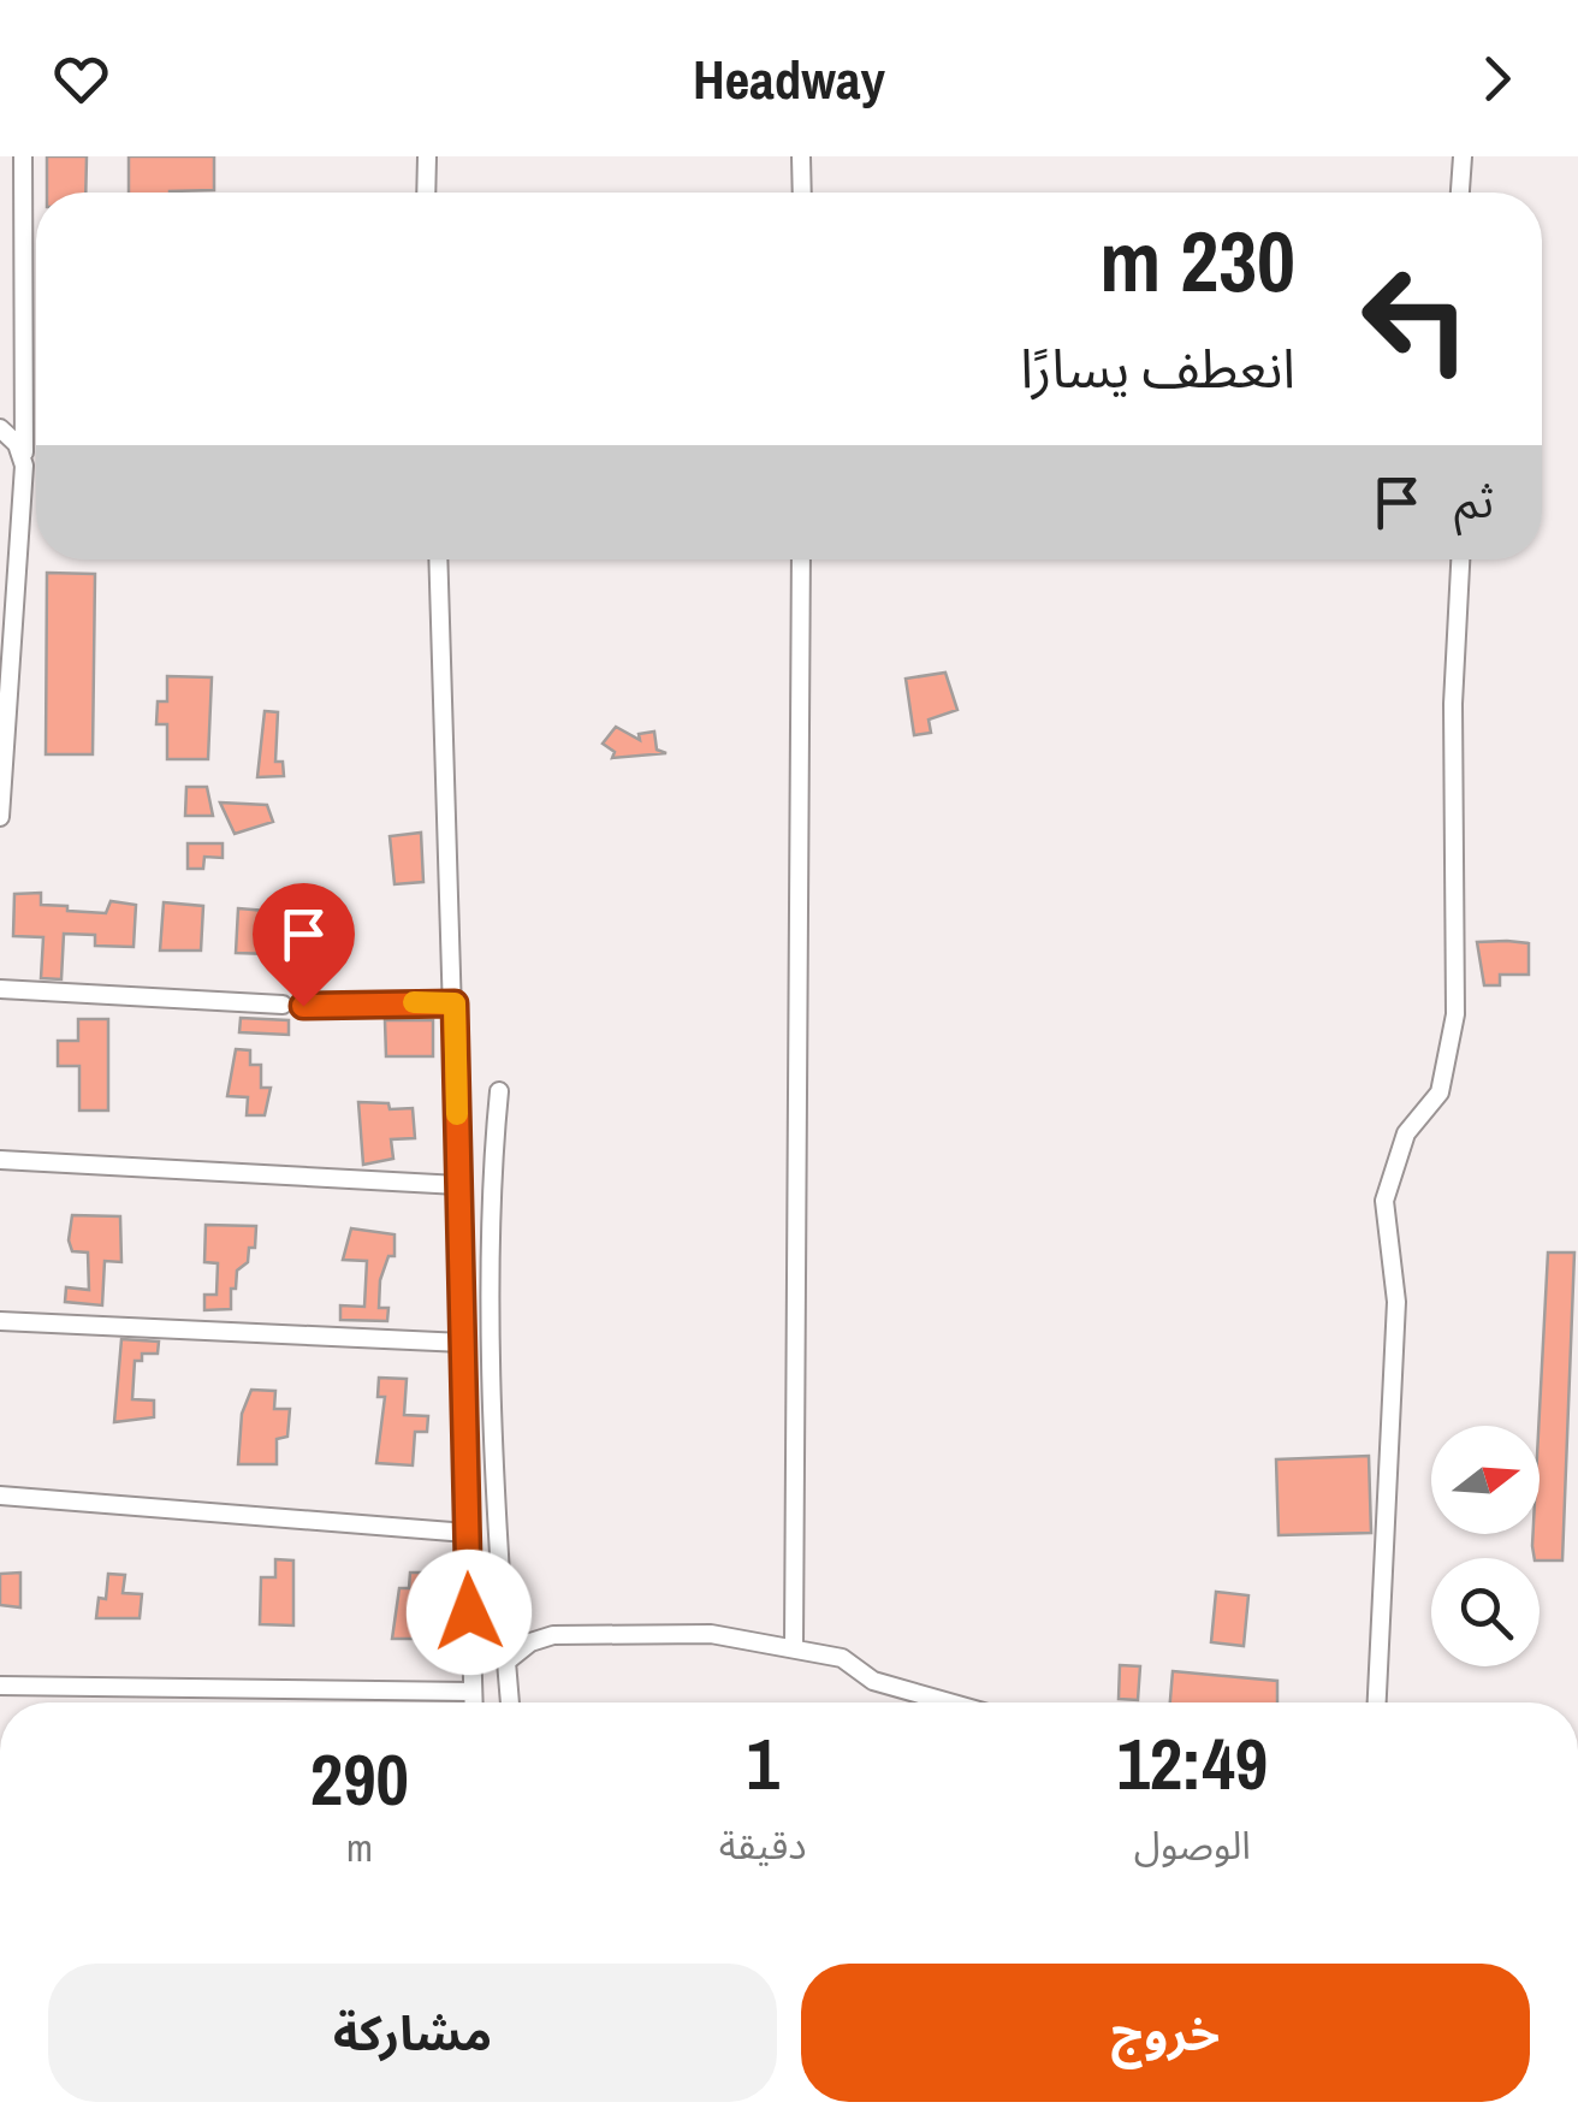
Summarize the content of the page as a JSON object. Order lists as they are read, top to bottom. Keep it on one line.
{"north":"right","page":{"header":"Headway","turn":["230 m","انعطف يسارًا"],"then":"ثم","eta":["12:49","الوصول","1","دقيقة","290","m"],"buttons":["خروج","مشاركة"]}}
